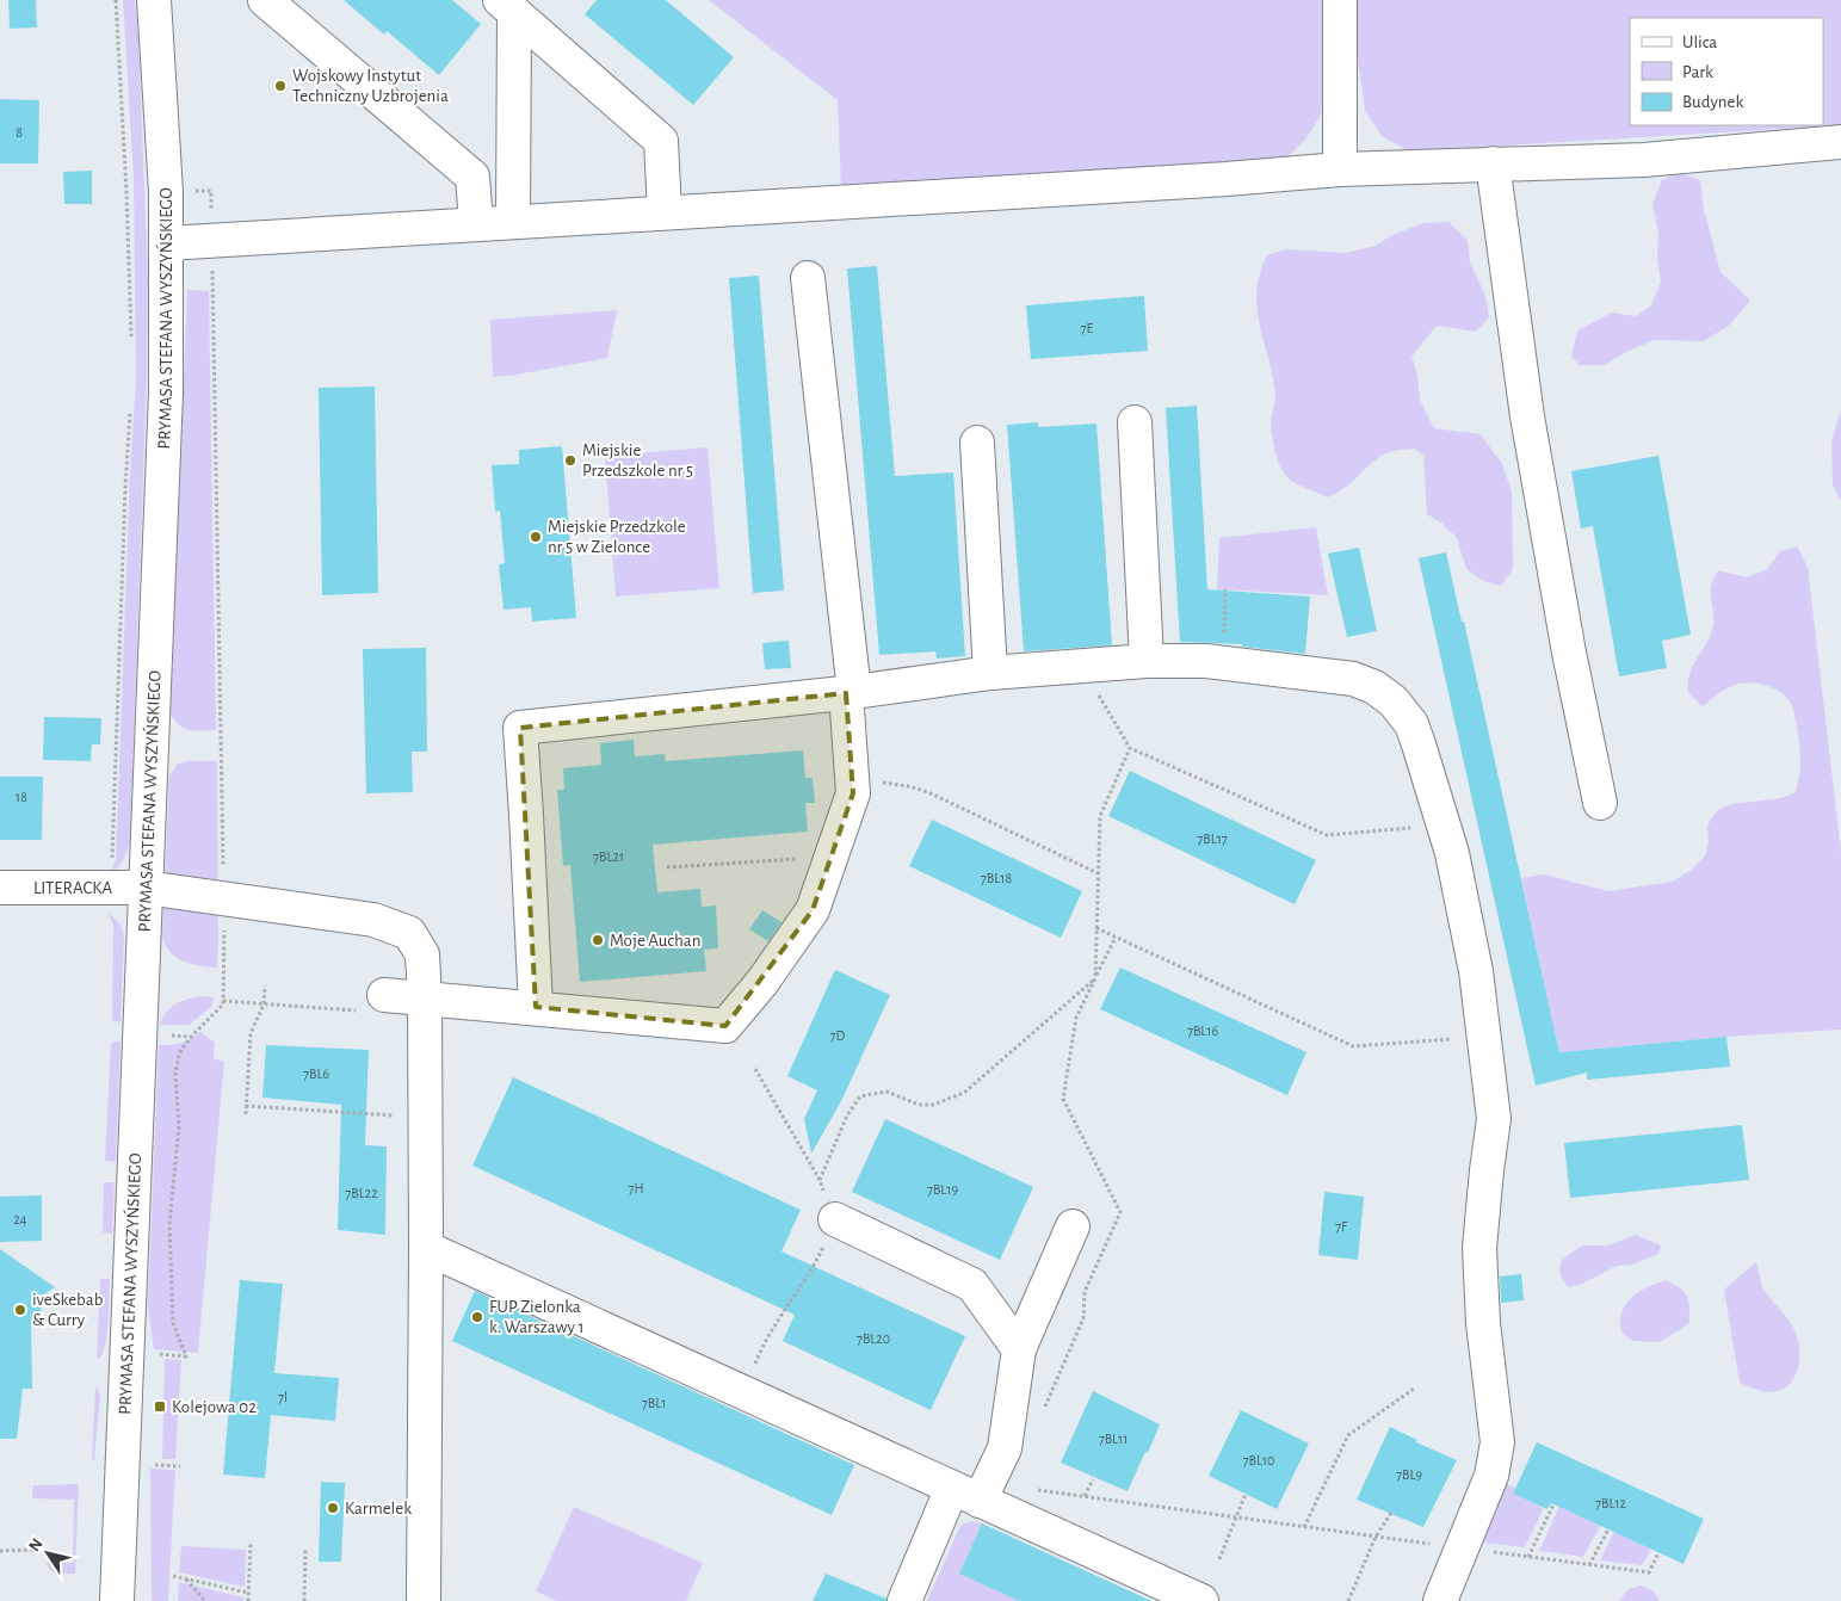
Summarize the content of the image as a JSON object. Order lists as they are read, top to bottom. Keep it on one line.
{"streets":{"street":["PRYMASA STEFANA WYSZYŃSKIEGO","LITERACKA"]},"crossings":[["PRYMASA STEFANA WYSZYŃSKIEGO","LITERACKA"]],"places":{"other":["Wojskowy Instytut Techniczny Uzbrojenia","Miejskie Przedszkole nr 5","Miejskie Przedzkole nr 5 w Zielonce","Moje Auchan","iveSkebab & Curry","FUP Zielonka k. Warszawy 1","Karmelek"],"transit":["Kolejowa 02"]},"house_numbers":["8","7E","18","7BL17","7BL21","7BL18","7BL16","7D","7BL6","7H","7BL19","7BL22","24","7F","7BL20","7l","7BL1","7BL11","7BL10","7BL9","7BL12"],"legend":["Ulica","Park","Budynek"],"north":"top left"}
